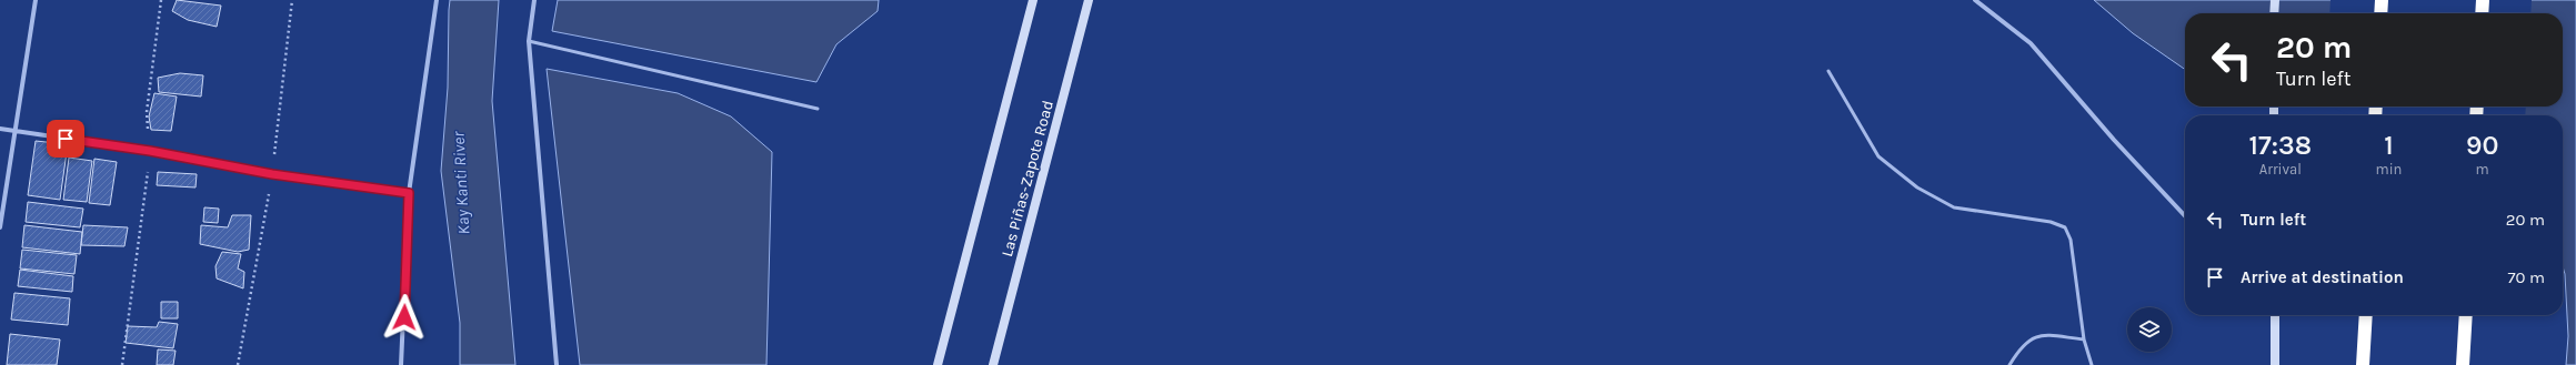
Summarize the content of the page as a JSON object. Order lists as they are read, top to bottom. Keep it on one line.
{"streets":{"main road":["Las Piñas-Zapote Road"]},"water":["Kay Kanti River"],"page":{"turn":["20 m","Turn left"],"eta":["17:38","Arrival","1","min","90","m"],"list":[{"name":"Turn left","value":"20 m"},{"name":"Arrive at destination","value":"70 m"}]}}
